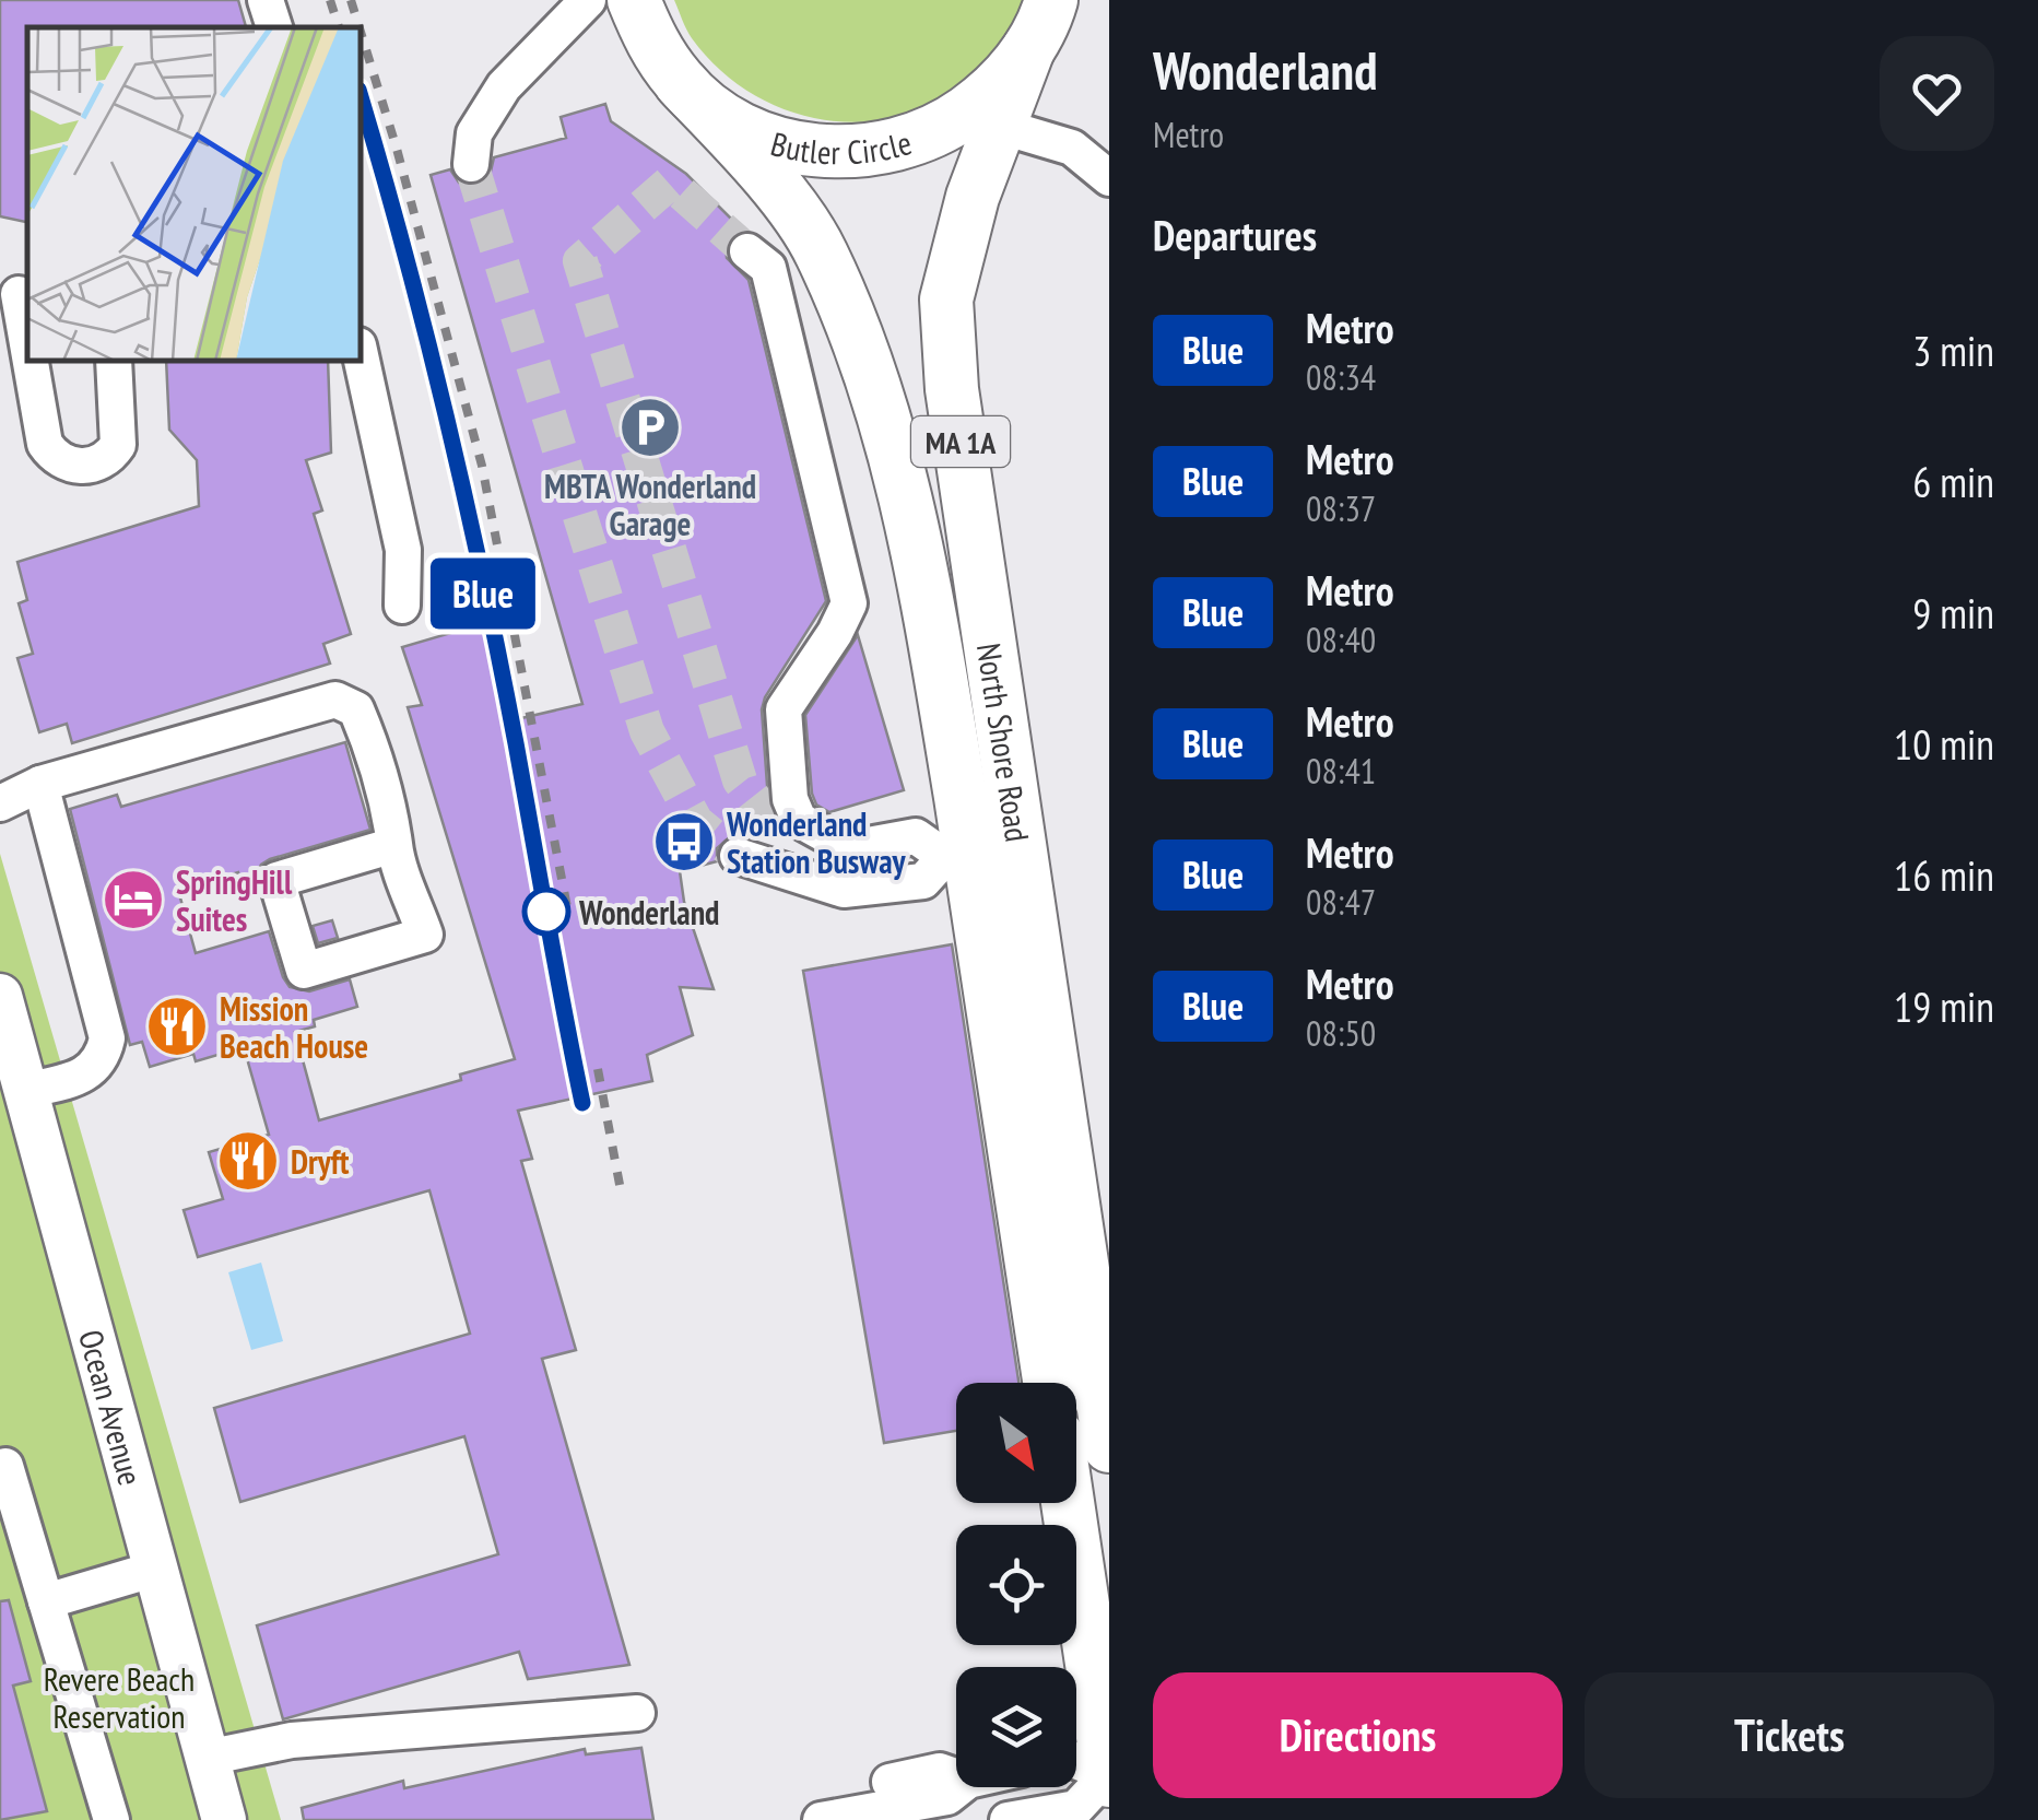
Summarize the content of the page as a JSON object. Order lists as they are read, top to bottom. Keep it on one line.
{"streets":{"highway":["Butler Circle","MA 1A","North Shore Road"],"main road":["Ocean Avenue"]},"crossings":[["Butler Circle","North Shore Road"]],"parks":["Revere Beach Reservation"],"places":{"parking":["MBTA Wonderland Garage"],"bus stop":["Wonderland Station Busway"],"hotel":["SpringHill Suites"],"other":["Wonderland"],"restaurant":["Mission Beach House","Dryft"]},"lines":["metro line Blue"],"north":"bottom right","page":{"on_map":"Blue","heading":[["Wonderland","Metro"],"Departures"],"list":[{"mark":"Blue","name":"Metro","note":"08:34","value":"3 min"},{"mark":"Blue","name":"Metro","note":"08:37","value":"6 min"},{"mark":"Blue","name":"Metro","note":"08:40","value":"9 min"},{"mark":"Blue","name":"Metro","note":"08:41","value":"10 min"},{"mark":"Blue","name":"Metro","note":"08:47","value":"16 min"},{"mark":"Blue","name":"Metro","note":"08:50","value":"19 min"}],"buttons":["Directions","Tickets"]}}
